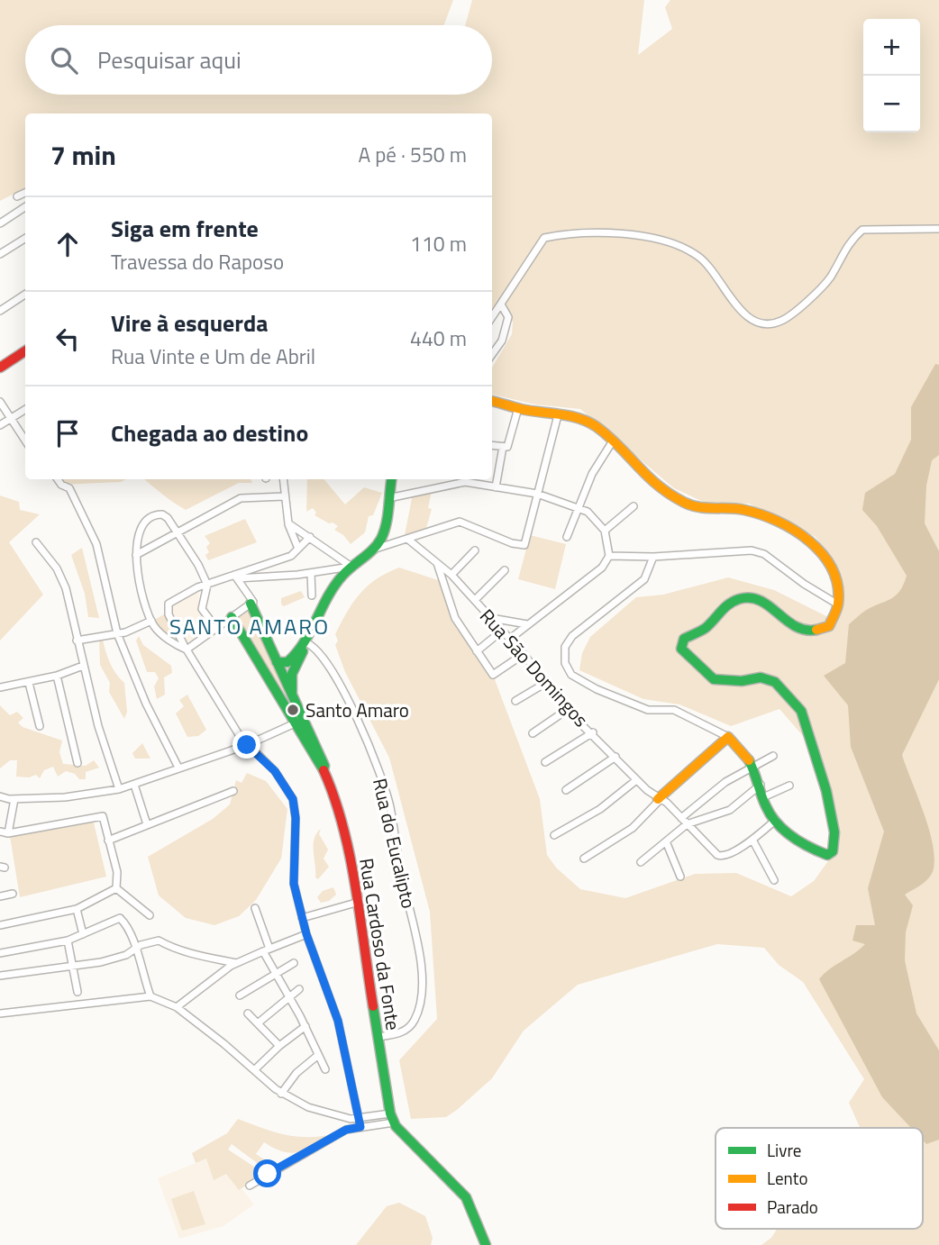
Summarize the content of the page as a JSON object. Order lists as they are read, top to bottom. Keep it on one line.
{"streets":{"street":["Rua São Domingos","Rua do Eucalipto","Rua Cardoso da Fonte"]},"crossings":[["Rua do Eucalipto","Rua Cardoso da Fonte"]],"districts":["SANTO AMARO"],"places":["Santo Amaro"],"legend":["Livre","Lento","Parado"],"page":{"map_buttons":["+","−"],"search":"Pesquisar aqui","heading":["7 min","A pé · 550 m"],"list":[["Siga em frente","Travessa do Raposo","110 m"],["Vire à esquerda","Rua Vinte e Um de Abril","440 m"],"Chegada ao destino"]}}
